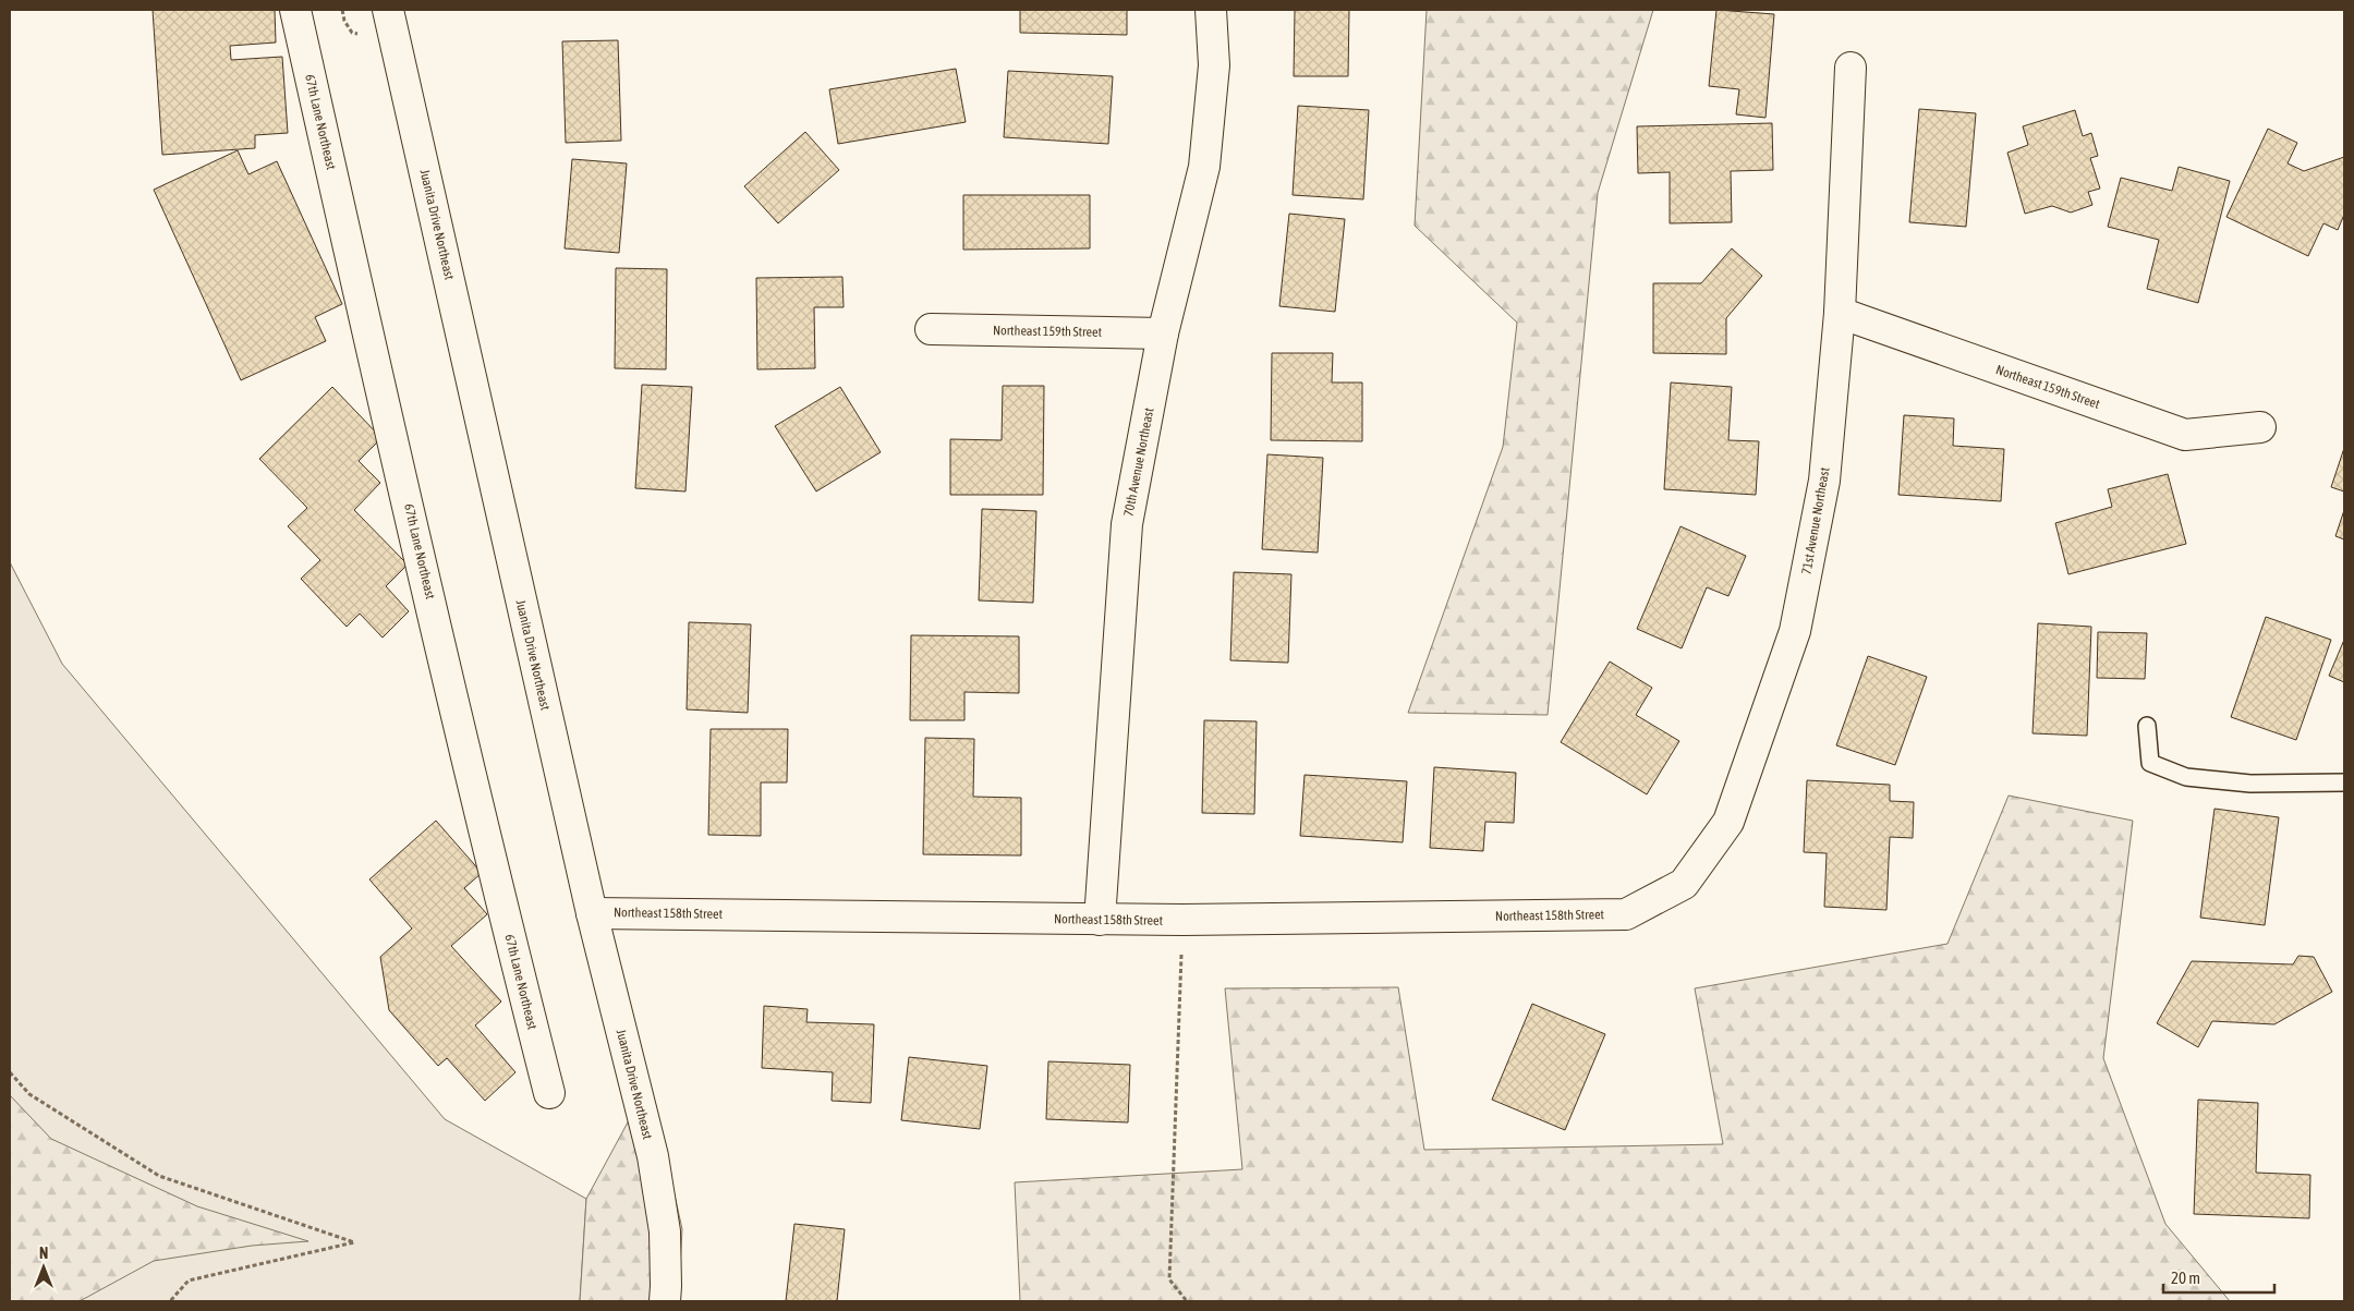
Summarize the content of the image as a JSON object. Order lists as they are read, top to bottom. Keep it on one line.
{"streets":{"street":["67th Lane Northeast","Juanita Drive Northeast","Northeast 159th Street","70th Avenue Northeast","71st Avenue Northeast","Northeast 158th Street"]},"crossings":[["Juanita Drive Northeast","Northeast 158th Street"],["Northeast 159th Street","70th Avenue Northeast"],["Northeast 159th Street","71st Avenue Northeast"],["70th Avenue Northeast","Northeast 158th Street"],["71st Avenue Northeast","Northeast 158th Street"]],"scale_bar":"20 m","north":"top"}
